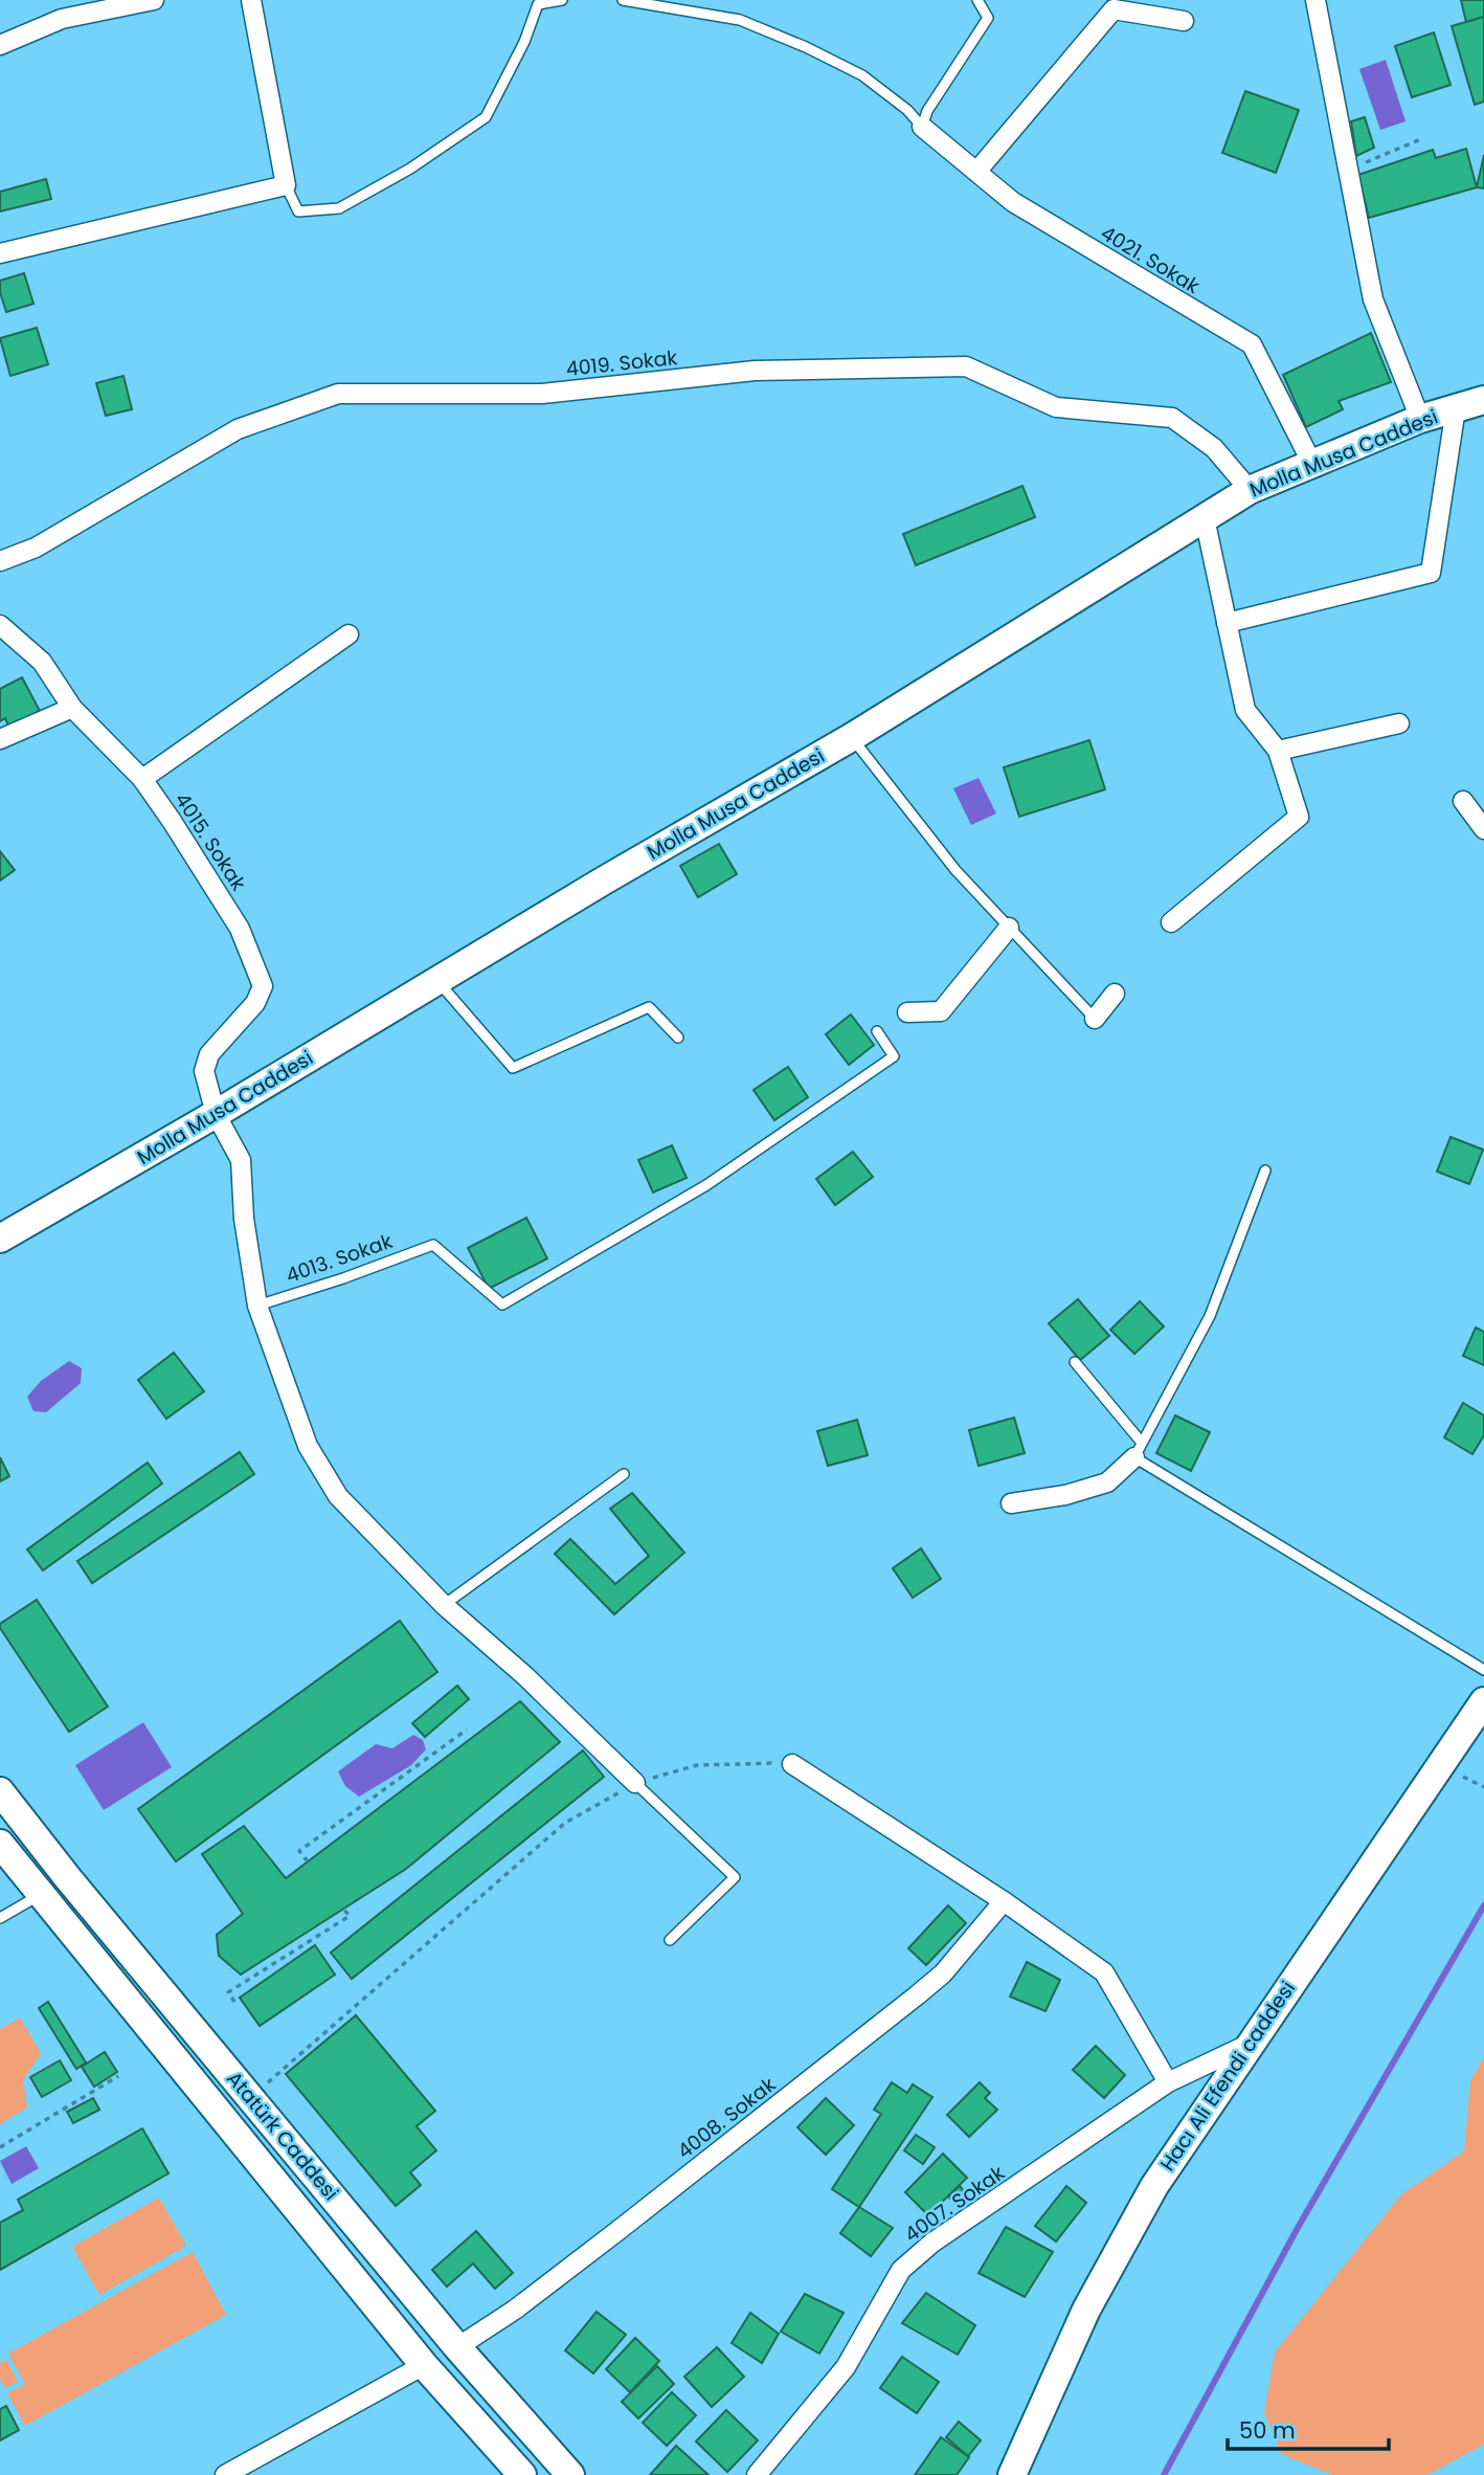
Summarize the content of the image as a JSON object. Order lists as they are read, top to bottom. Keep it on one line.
{"streets":{"street":["4021. Sokak","4019. Sokak","Molla Musa Caddesi","4015. Sokak","Hacı Ali Efendi caddesi","4008. Sokak","Atatürk Caddesi","4007. Sokak"],"lane":["4013. Sokak"]},"crossings":[["4021. Sokak","Molla Musa Caddesi"],["4019. Sokak","Molla Musa Caddesi"],["Molla Musa Caddesi","4015. Sokak"],["Hacı Ali Efendi caddesi","4007. Sokak"],["4008. Sokak","Atatürk Caddesi"]],"scale_bar":"50 m"}
